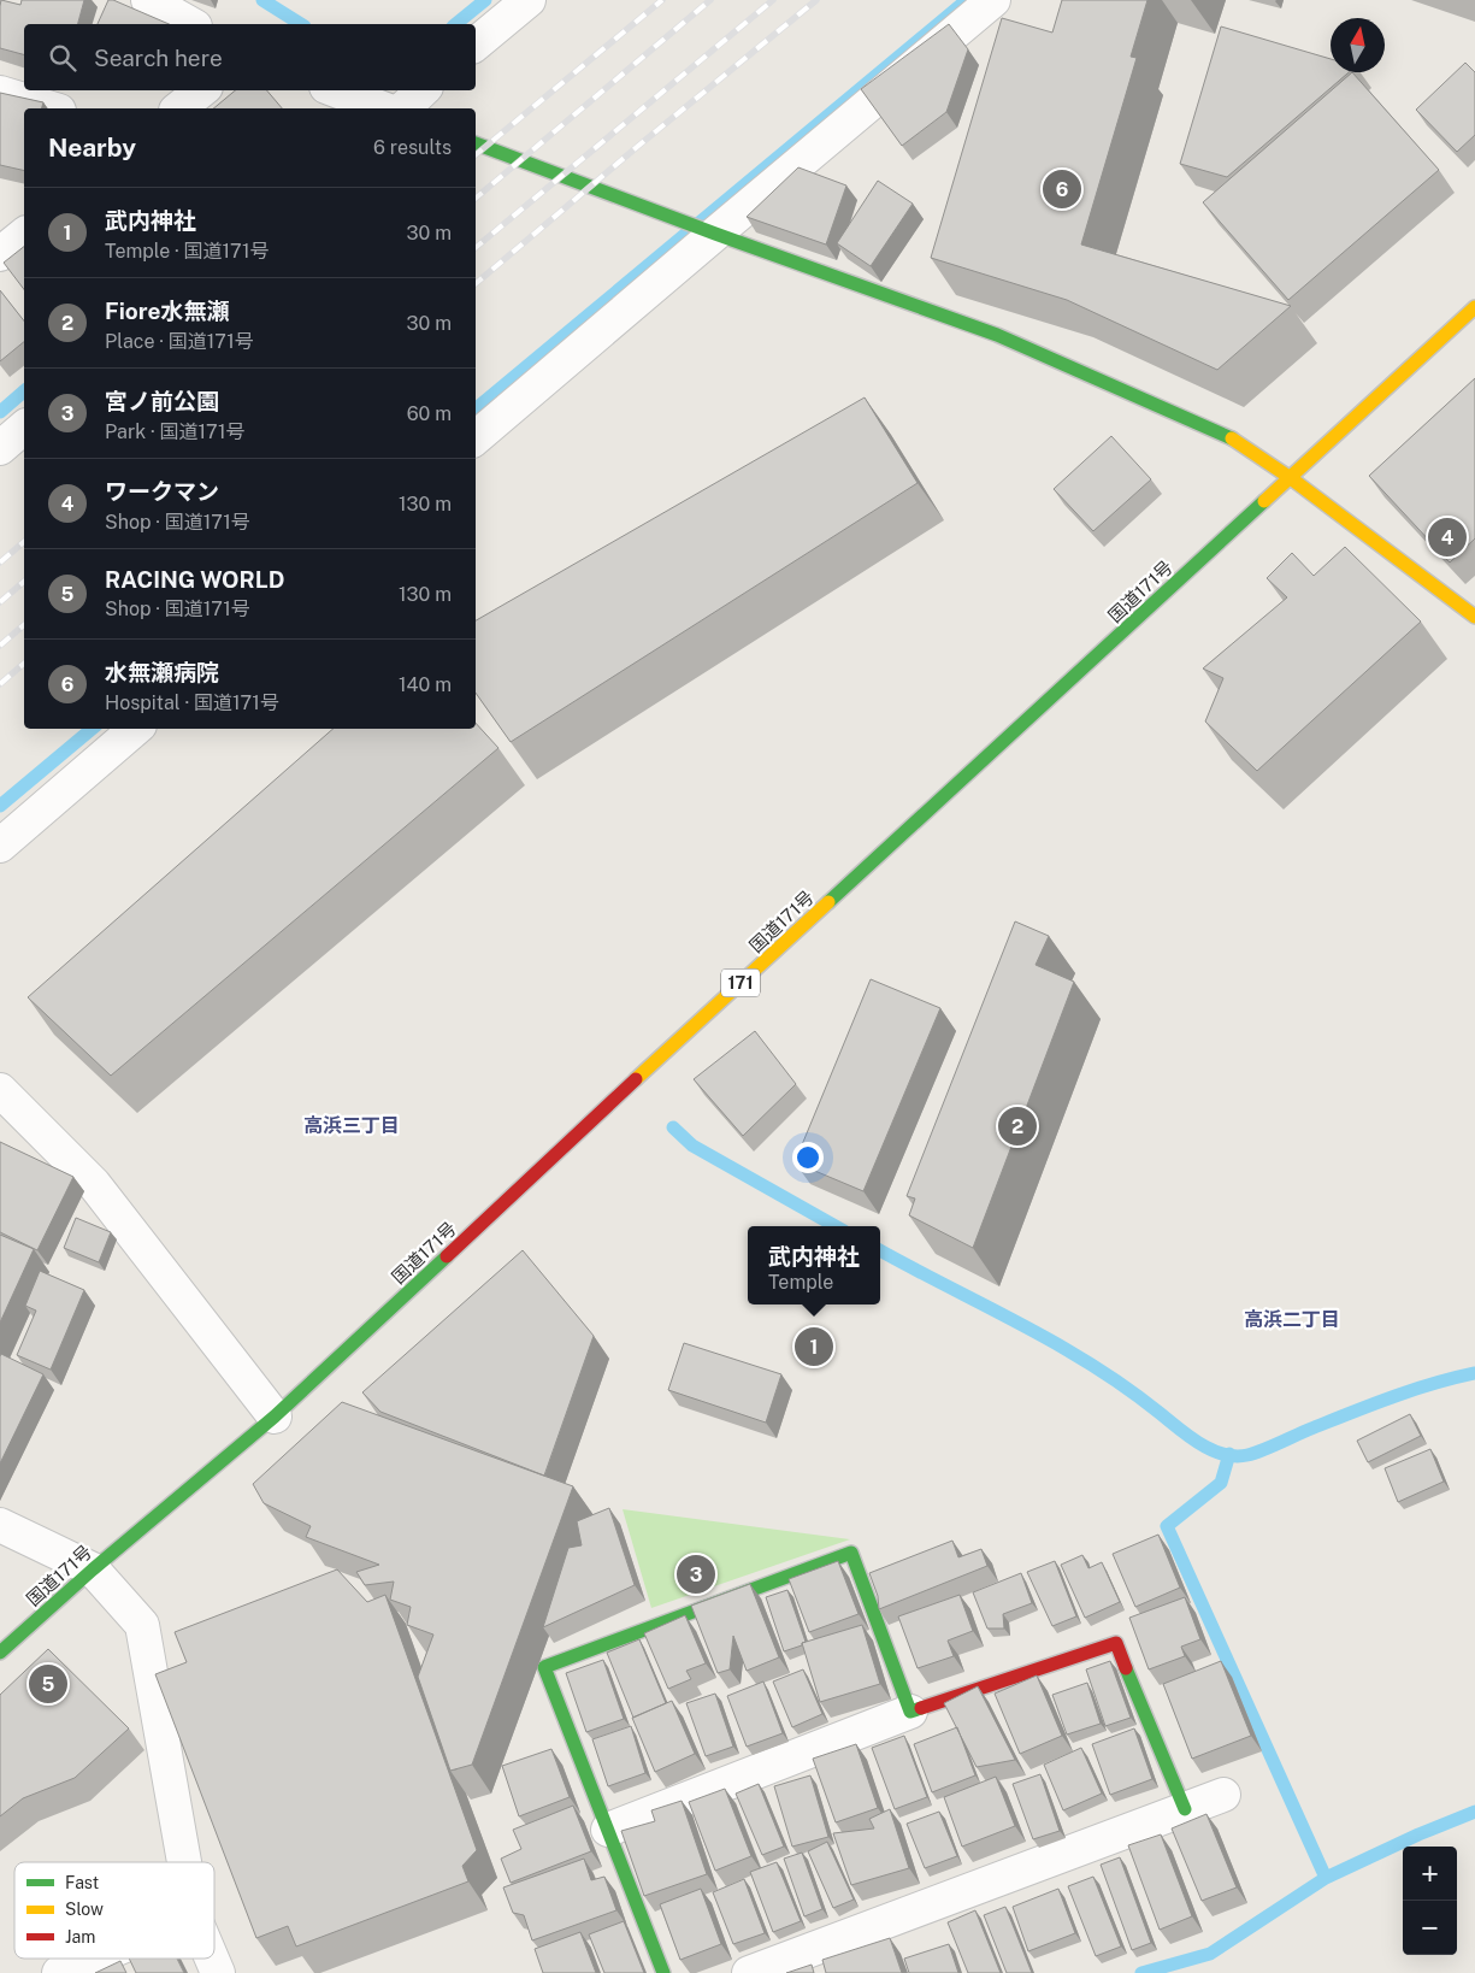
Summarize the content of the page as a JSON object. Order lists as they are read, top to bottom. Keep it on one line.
{"streets":{"main road":["国道171号","171"]},"districts":["高浜三丁目","高浜二丁目"],"legend":["Fast","Slow","Jam"],"north":"top","page":{"search":"Search here","heading":["Nearby","6 results"],"pins":["6","4","2","1","3","5"],"list":[{"mark":"1","name":"武内神社","note":"Temple · 国道171号","value":"30 m"},{"mark":"2","name":"Fiore水無瀬","note":"Place · 国道171号","value":"30 m"},{"mark":"3","name":"宮ノ前公園","note":"Park · 国道171号","value":"60 m"},{"mark":"4","name":"ワークマン","note":"Shop · 国道171号","value":"130 m"},{"mark":"5","name":"RACING WORLD","note":"Shop · 国道171号","value":"130 m"},{"mark":"6","name":"水無瀬病院","note":"Hospital · 国道171号","value":"140 m"}],"popup":["武内神社","Temple"],"map_buttons":["+","−"]}}
